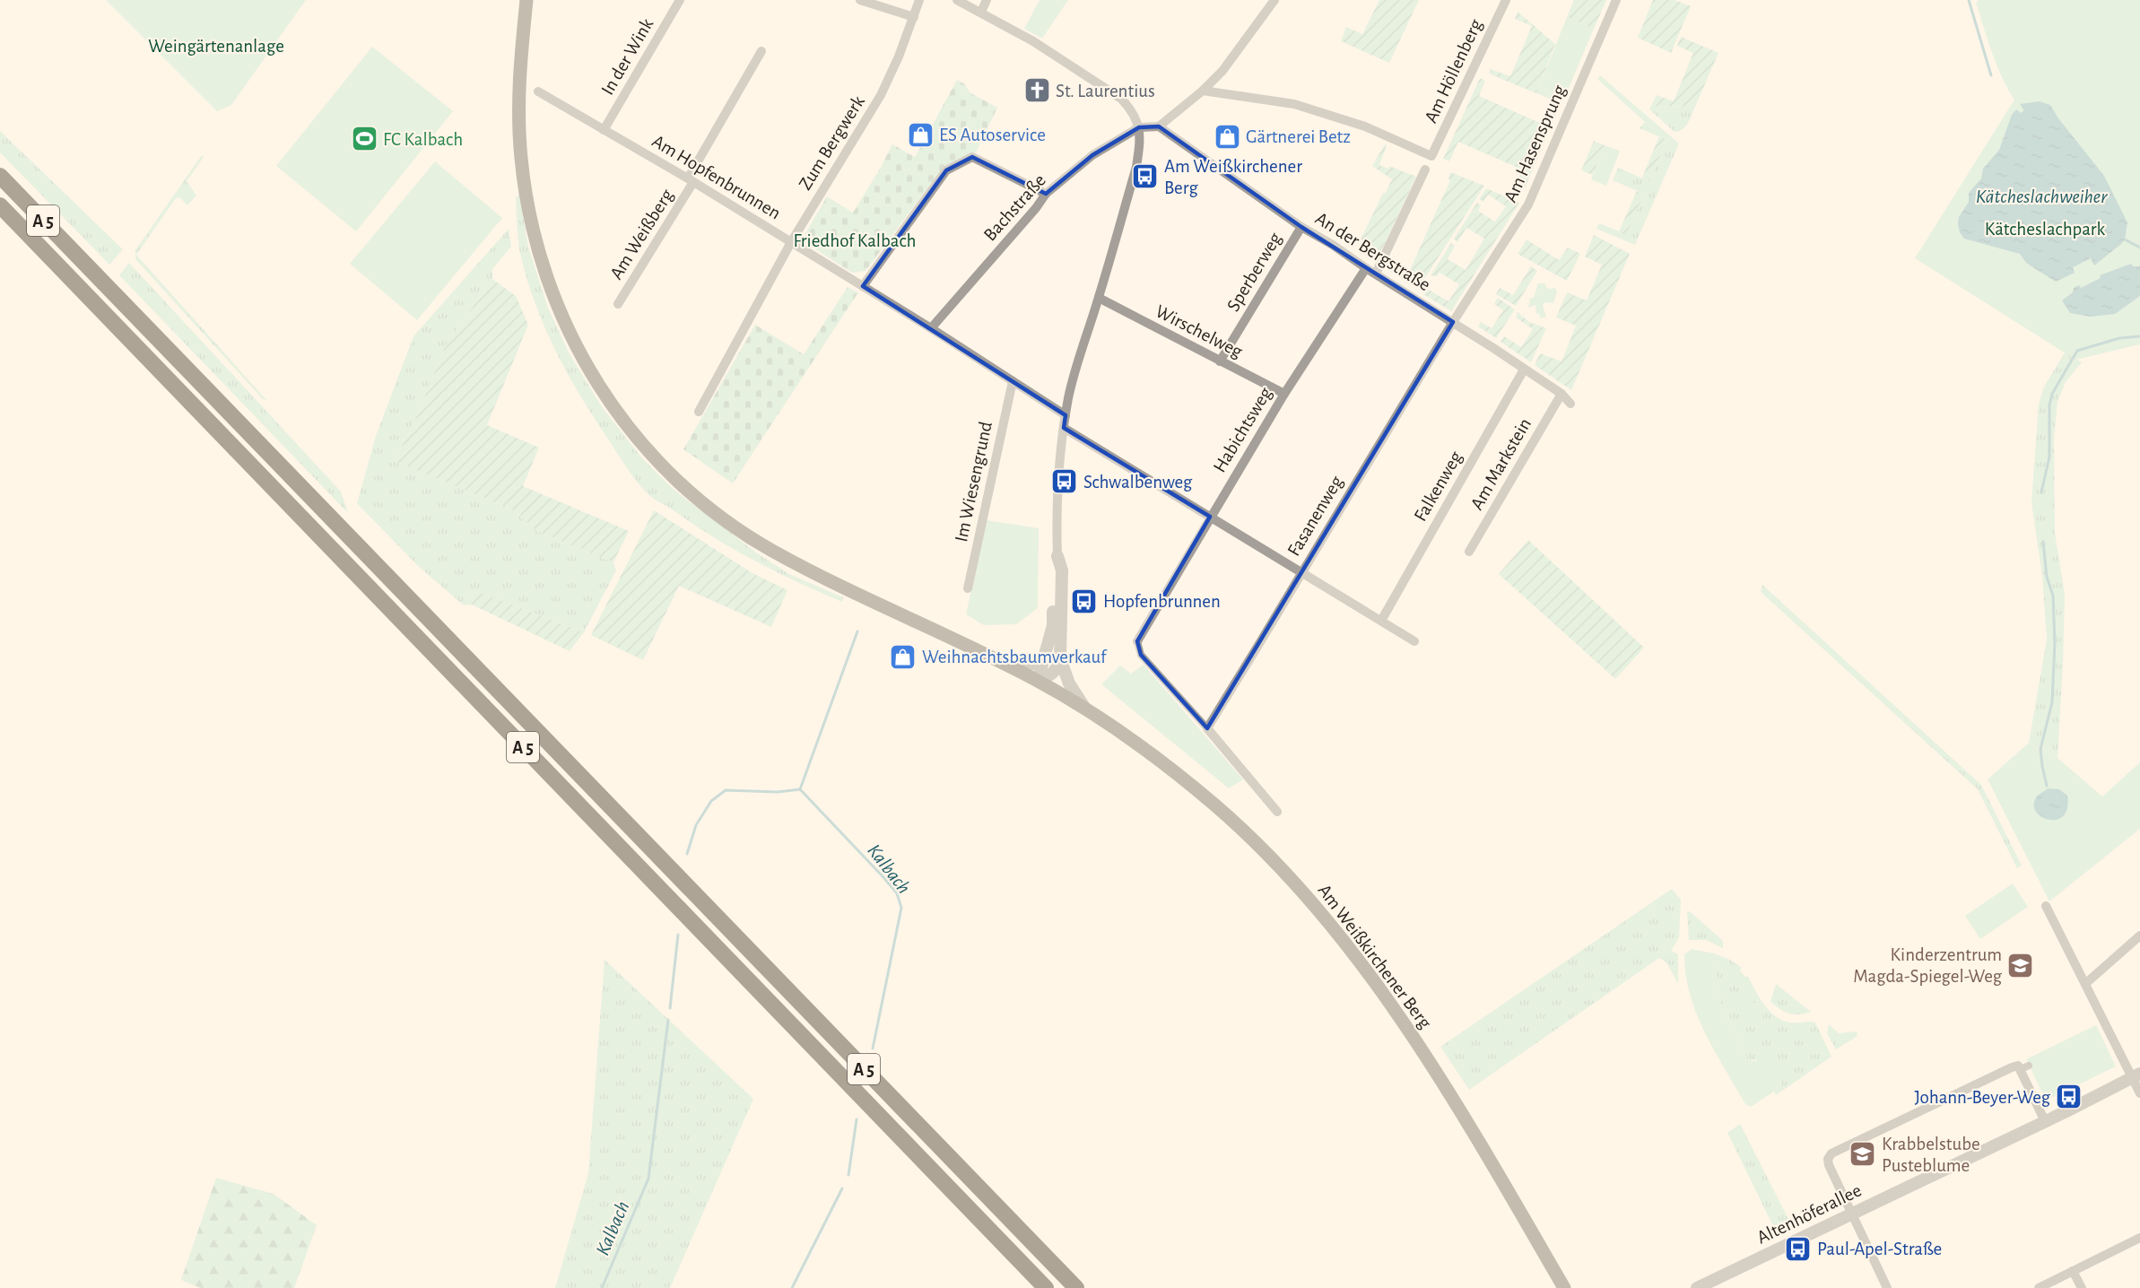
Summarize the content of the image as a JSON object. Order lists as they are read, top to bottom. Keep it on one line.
{"streets":{"highway":["A 5"],"main road":["Am Weißkirchener Berg"],"street":["In der Wink","Am Höllenberg","Zum Bergwerk","Am Hasensprung","Am Hopfenbrunnen","Bachstraße","Am Weißberg","An der Bergstraße","Sperberweg","Wirschelweg","Habichtsweg","Am Markstein","Im Wiesengrund","Falkenweg","Fasanenweg","Altenhöferallee"]},"crossings":[["In der Wink","Am Hopfenbrunnen"],["Zum Bergwerk","Am Hopfenbrunnen"],["Am Hasensprung","An der Bergstraße"],["Am Hasensprung","Fasanenweg"],["Am Hopfenbrunnen","Bachstraße"],["Am Hopfenbrunnen","Am Weißberg"],["Am Hopfenbrunnen","Im Wiesengrund"],["Am Hopfenbrunnen","Am Weißkirchener Berg"],["Bachstraße","Am Weißkirchener Berg"],["An der Bergstraße","Sperberweg"],["An der Bergstraße","Habichtsweg"],["An der Bergstraße","Am Markstein"],["An der Bergstraße","Falkenweg"],["An der Bergstraße","Fasanenweg"],["Sperberweg","Wirschelweg"],["Wirschelweg","Habichtsweg"],["Wirschelweg","Am Weißkirchener Berg"]],"water":["Kätcheslachweiher","Kalbach"],"parks":["Weingärtenanlage","Kätcheslachpark","Friedhof Kalbach"],"places":{"church":["St. Laurentius"],"shop":["ES Autoservice","Gärtnerei Betz","Weihnachtsbaumverkauf"],"sports":["FC Kalbach"],"bus stop":["Am Weißkirchener Berg","Schwalbenweg","Hopfenbrunnen","Johann-Beyer-Weg","Paul-Apel-Straße"],"school or university":["Kinderzentrum Magda-Spiegel-Weg","Krabbelstube Pusteblume"]}}
